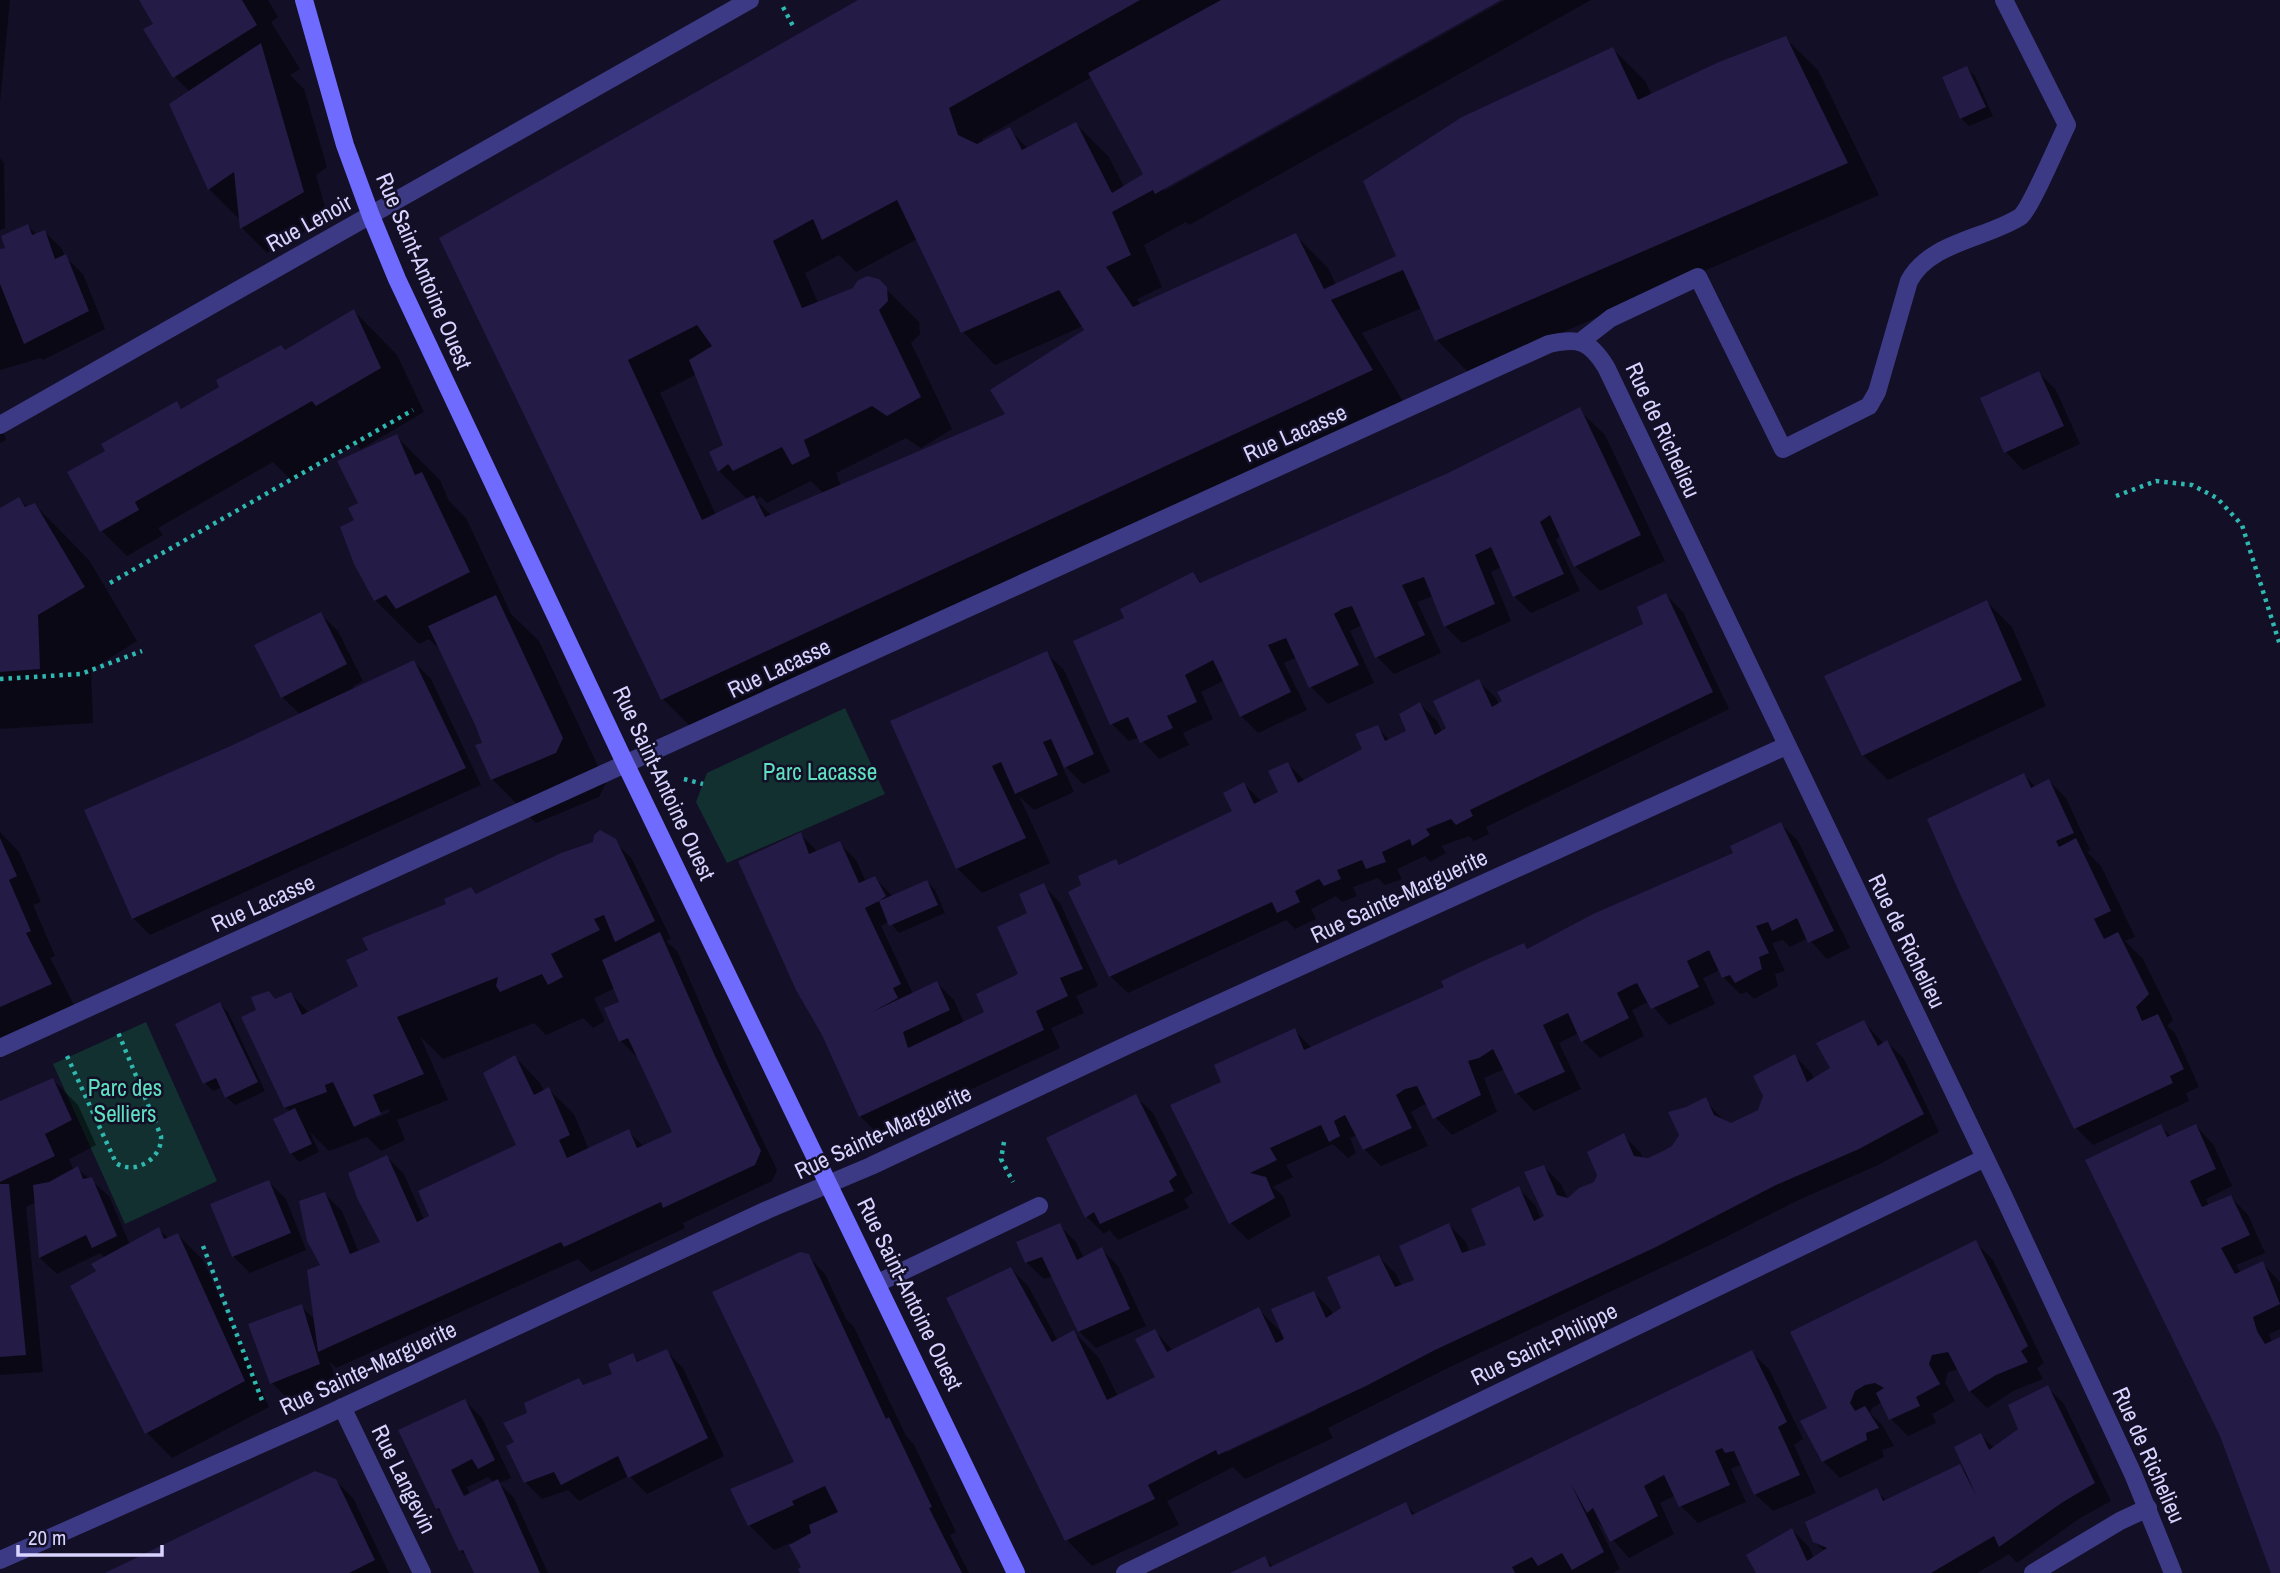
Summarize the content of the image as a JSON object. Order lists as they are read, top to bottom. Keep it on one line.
{"streets":{"main road":["Rue Saint-Antoine Ouest"],"street":["Rue Lenoir","Rue de Richelieu","Rue Lacasse","Rue Sainte-Marguerite","Rue Saint-Philippe","Rue Langevin"]},"crossings":[["Rue Lenoir","Rue Saint-Antoine Ouest"],["Rue Saint-Antoine Ouest","Rue Lacasse"],["Rue Saint-Antoine Ouest","Rue Sainte-Marguerite"],["Rue de Richelieu","Rue Lacasse"],["Rue de Richelieu","Rue Sainte-Marguerite"],["Rue de Richelieu","Rue Saint-Philippe"],["Rue Sainte-Marguerite","Rue Langevin"]],"parks":["Parc Lacasse","Parc des Selliers"],"scale_bar":"20 m"}
